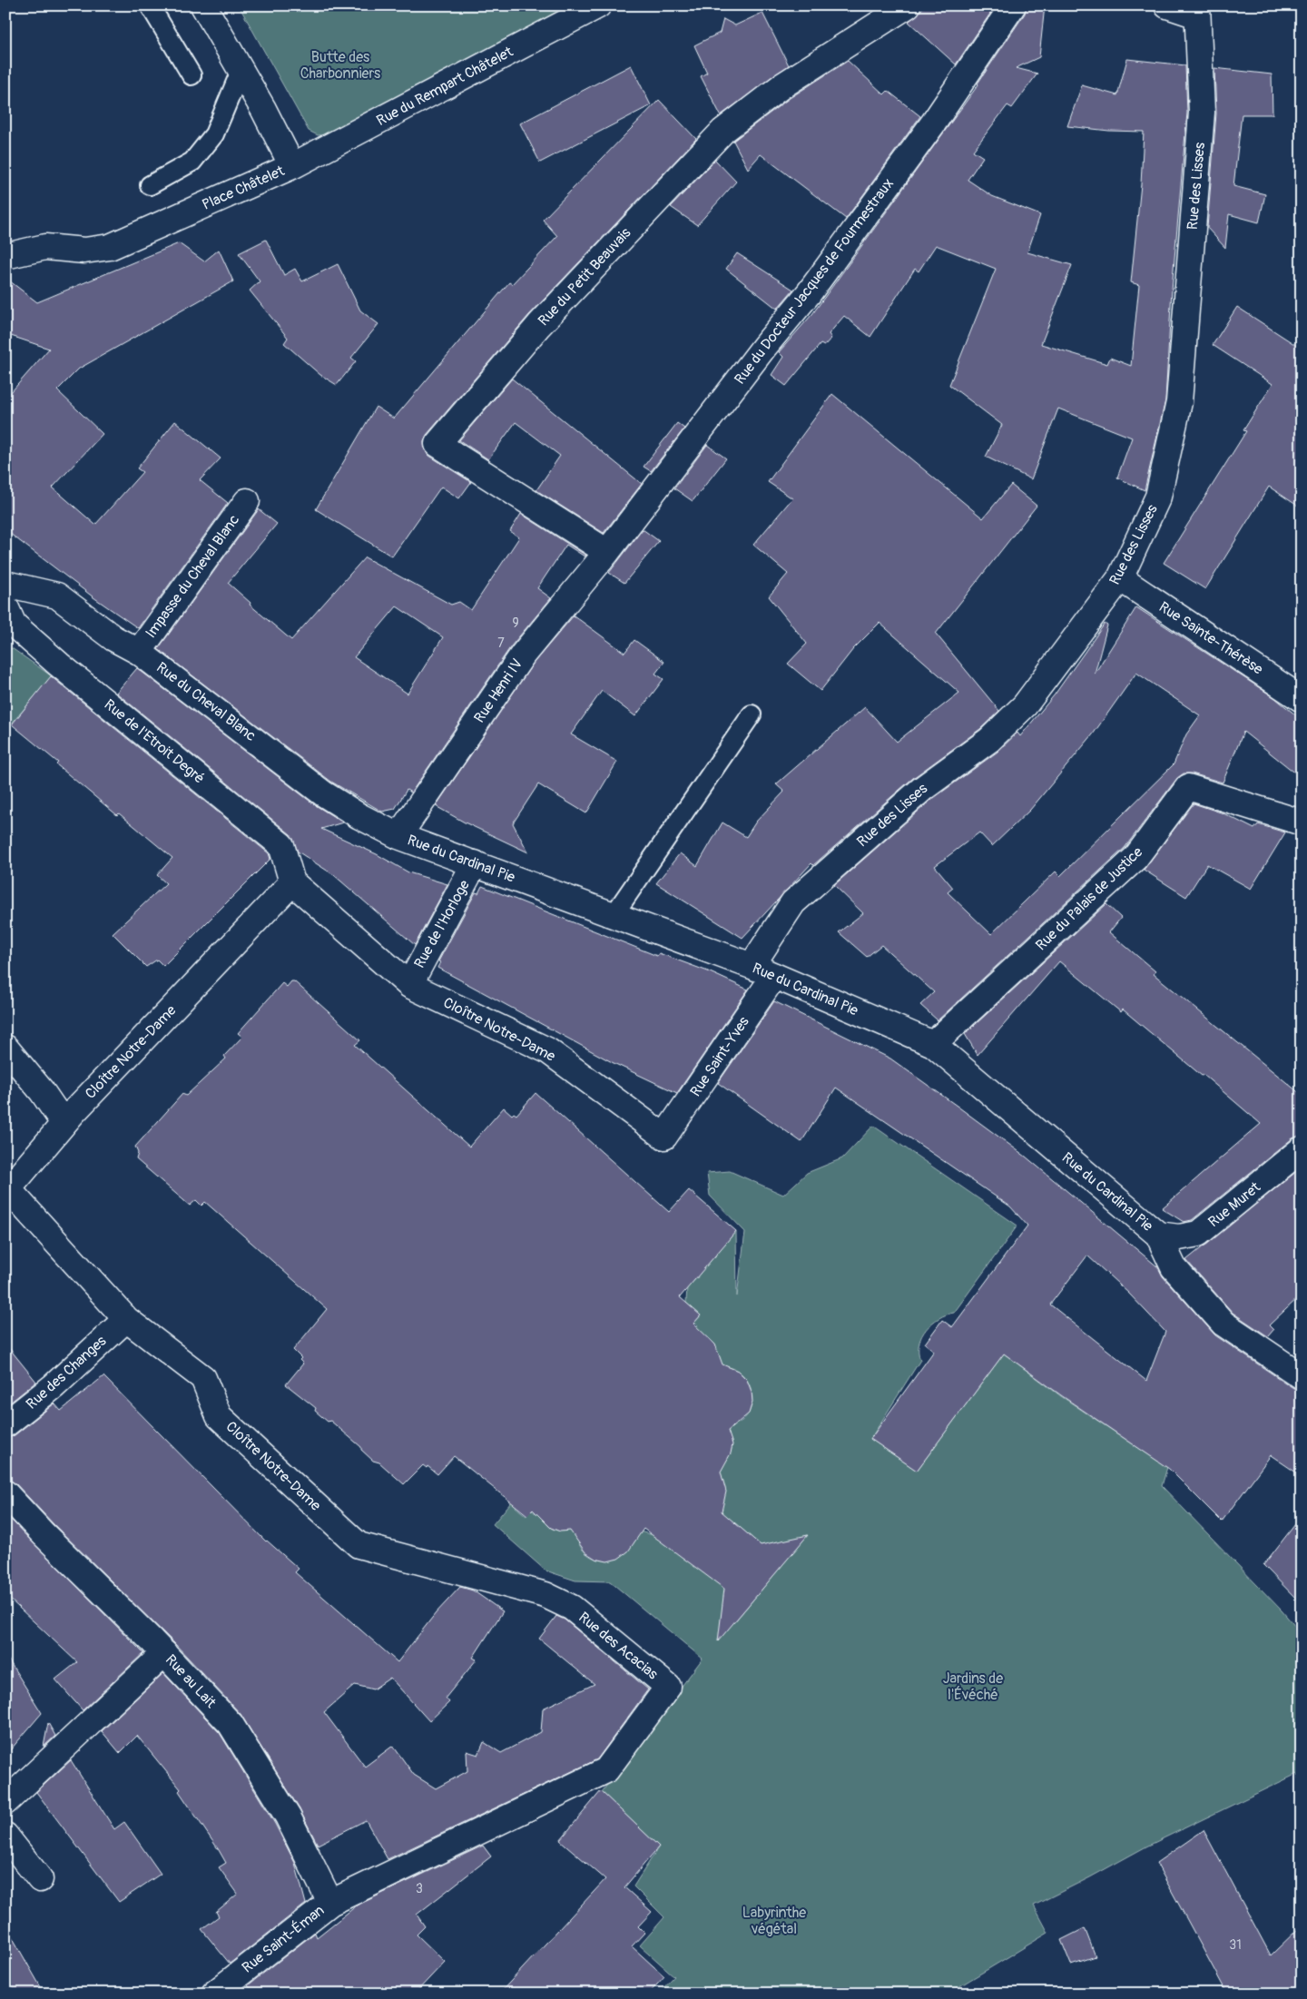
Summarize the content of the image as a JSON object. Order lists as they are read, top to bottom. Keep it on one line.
{"streets":{"street":["Rue du Rempart Châtelet","Rue des Lisses","Place Châtelet","Rue du Petit Beauvais","Rue du Docteur Jacques de Fourmestraux","Impasse du Cheval Blanc","Rue Sainte-Thérèse","Rue Henri IV","Rue du Cheval Blanc","Rue de l'Etroit Degré","Rue du Cardinal Pie","Rue du Palais de Justice","Rue de l'Horloge","Cloître Notre-Dame","Rue Saint-Yves","Rue Muret","Rue des Changes","Rue des Acacias","Rue au Lait","Rue Saint-Éman"]},"crossings":[["Rue du Rempart Châtelet","Place Châtelet"],["Rue des Lisses","Rue Sainte-Thérèse"],["Rue des Lisses","Rue du Cardinal Pie"],["Rue du Petit Beauvais","Rue du Docteur Jacques de Fourmestraux"],["Rue du Petit Beauvais","Rue Henri IV"],["Rue du Docteur Jacques de Fourmestraux","Rue Henri IV"],["Impasse du Cheval Blanc","Rue du Cheval Blanc"],["Rue Henri IV","Rue du Cheval Blanc"],["Rue Henri IV","Rue du Cardinal Pie"],["Rue du Cheval Blanc","Rue du Cardinal Pie"],["Rue de l'Etroit Degré","Cloître Notre-Dame"],["Rue du Cardinal Pie","Rue du Palais de Justice"],["Rue du Cardinal Pie","Rue de l'Horloge"],["Rue du Cardinal Pie","Rue Saint-Yves"],["Rue du Cardinal Pie","Rue Muret"],["Rue de l'Horloge","Cloître Notre-Dame"],["Cloître Notre-Dame","Rue Saint-Yves"],["Cloître Notre-Dame","Rue des Changes"],["Cloître Notre-Dame","Rue des Acacias"],["Rue des Acacias","Rue au Lait"],["Rue des Acacias","Rue Saint-Éman"],["Rue au Lait","Rue Saint-Éman"]],"parks":["Butte des Charbonniers","Jardins de l'Évéché","Labyrinthe végétal"],"house_numbers":["9","7","3","31"]}
